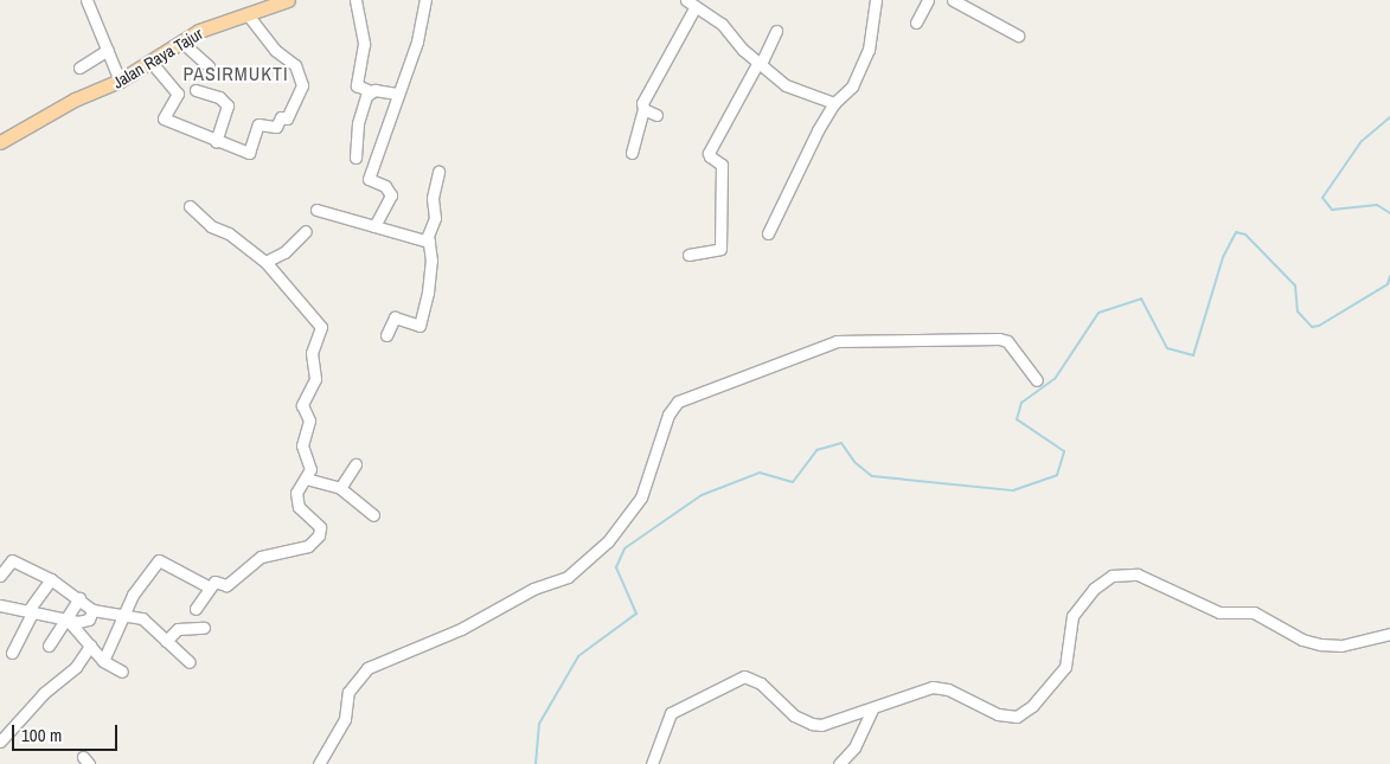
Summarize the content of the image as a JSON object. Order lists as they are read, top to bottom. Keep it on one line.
{"streets":{"main road":["Jalan Raya Tajur"]},"districts":["PASIRMUKTI"],"scale_bar":"100 m"}
